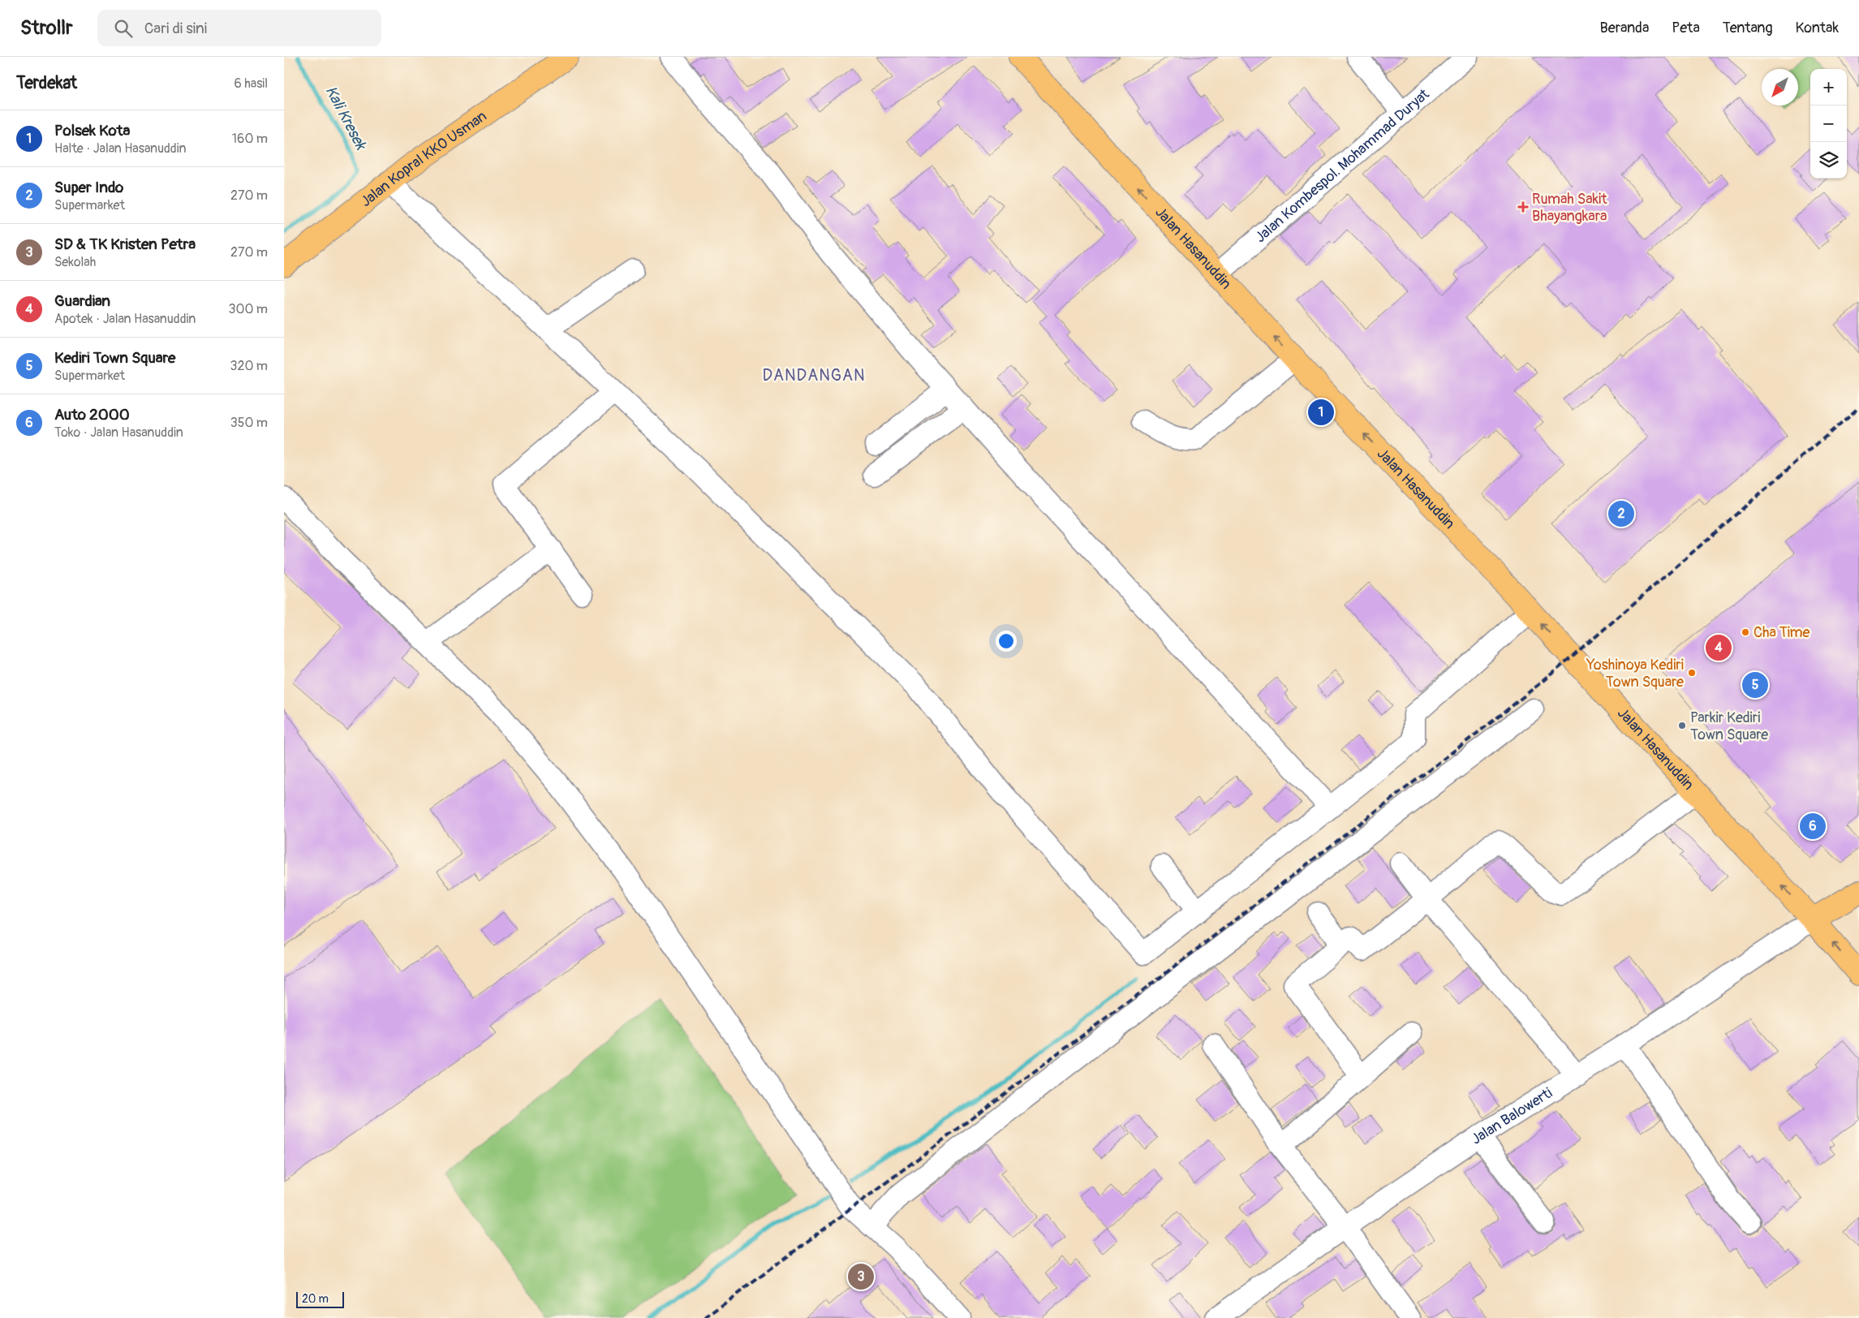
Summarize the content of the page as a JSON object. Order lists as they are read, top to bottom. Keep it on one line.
{"streets":{"main road":["Jalan Kopral KKO Usman","Jalan Hasanuddin"],"street":["Jalan Kombespol. Mohammad Duryat","Jalan Balowerti"]},"crossings":[["Jalan Kombespol. Mohammad Duryat","Jalan Hasanuddin"],["Jalan Hasanuddin","Jalan Balowerti"]],"one_way":["Jalan Hasanuddin"],"districts":["DANDANGAN"],"water":["Kali Kresek"],"places":{"health":["Rumah Sakit Bhayangkara"],"other":["Cha Time","Yoshinoya Kediri Town Square","Parkir Kediri Town Square"]},"scale_bar":"20 m","north":"bottom left","page":{"header":"Strollr","search":"Cari di sini","nav":["Beranda","Peta","Tentang","Kontak"],"heading":["Terdekat","6 hasil"],"map_buttons":["+","−"],"list":[{"mark":"1","name":"Polsek Kota","note":"Halte · Jalan Hasanuddin","value":"160 m"},{"mark":"2","name":"Super Indo","note":"Supermarket","value":"270 m"},{"mark":"3","name":"SD & TK Kristen Petra","note":"Sekolah","value":"270 m"},{"mark":"4","name":"Guardian","note":"Apotek · Jalan Hasanuddin","value":"300 m"},{"mark":"5","name":"Kediri Town Square","note":"Supermarket","value":"320 m"},{"mark":"6","name":"Auto 2000","note":"Toko · Jalan Hasanuddin","value":"350 m"}],"pins":["1","2","4","5","6","3"],"scale":"20 m"}}
